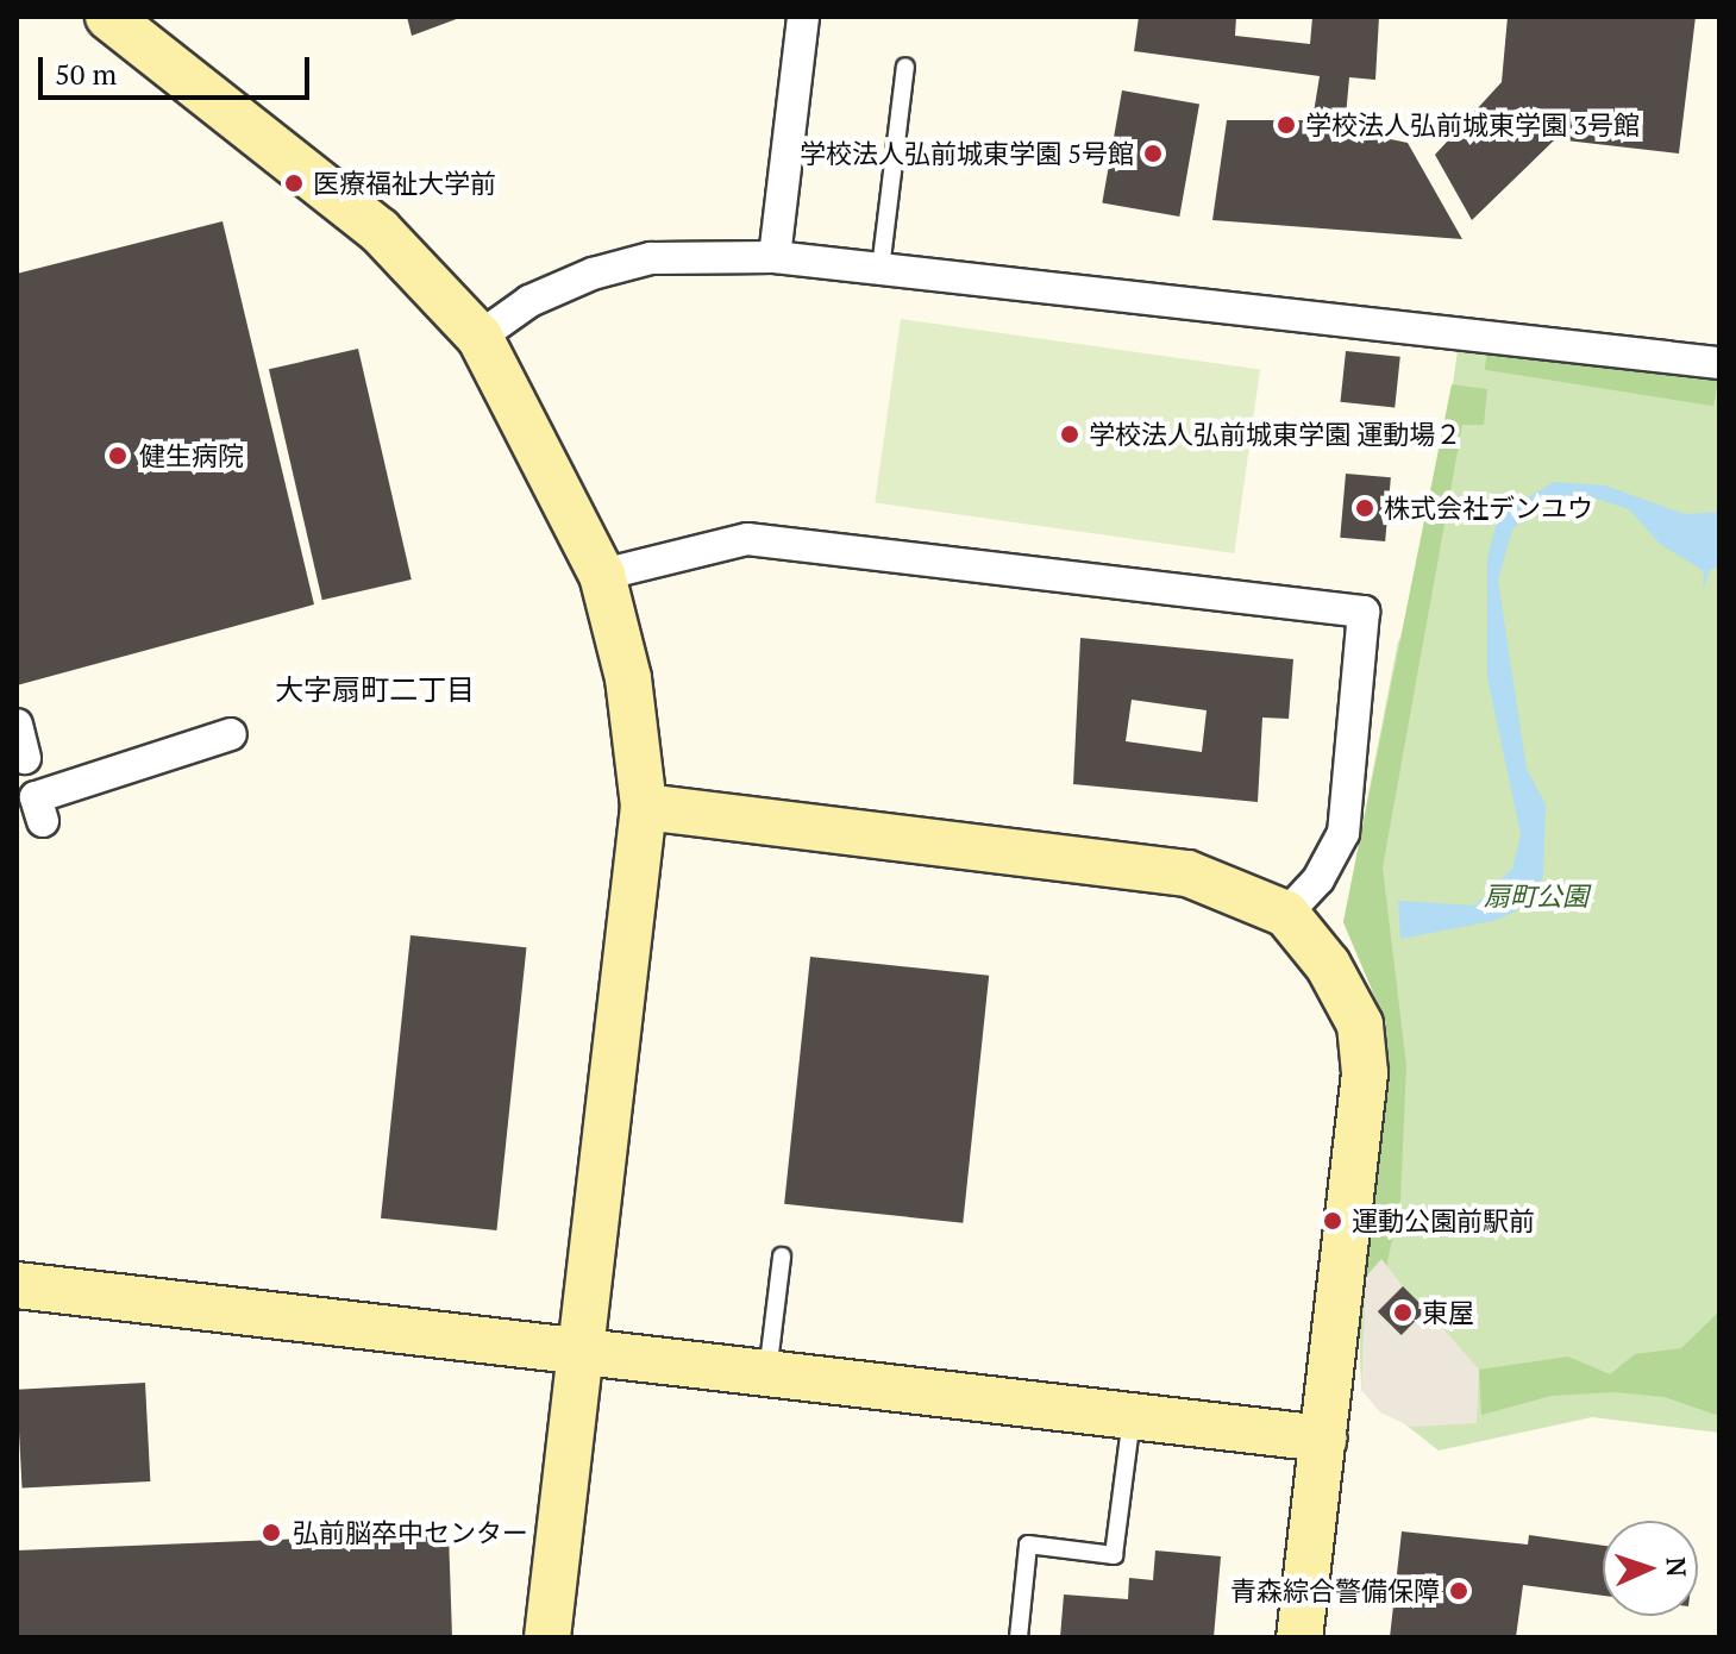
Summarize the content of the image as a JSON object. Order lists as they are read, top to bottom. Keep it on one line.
{"districts":["大字扇町二丁目"],"parks":["扇町公園"],"places":["学校法人弘前城東学園 3号館","学校法人弘前城東学園 5号館","医療福祉大学前","学校法人弘前城東学園 運動場２","健生病院","株式会社デンユウ","運動公園前駅前","東屋","弘前脳卒中センター","青森綜合警備保障"],"scale_bar":"50 m","north":"right"}
